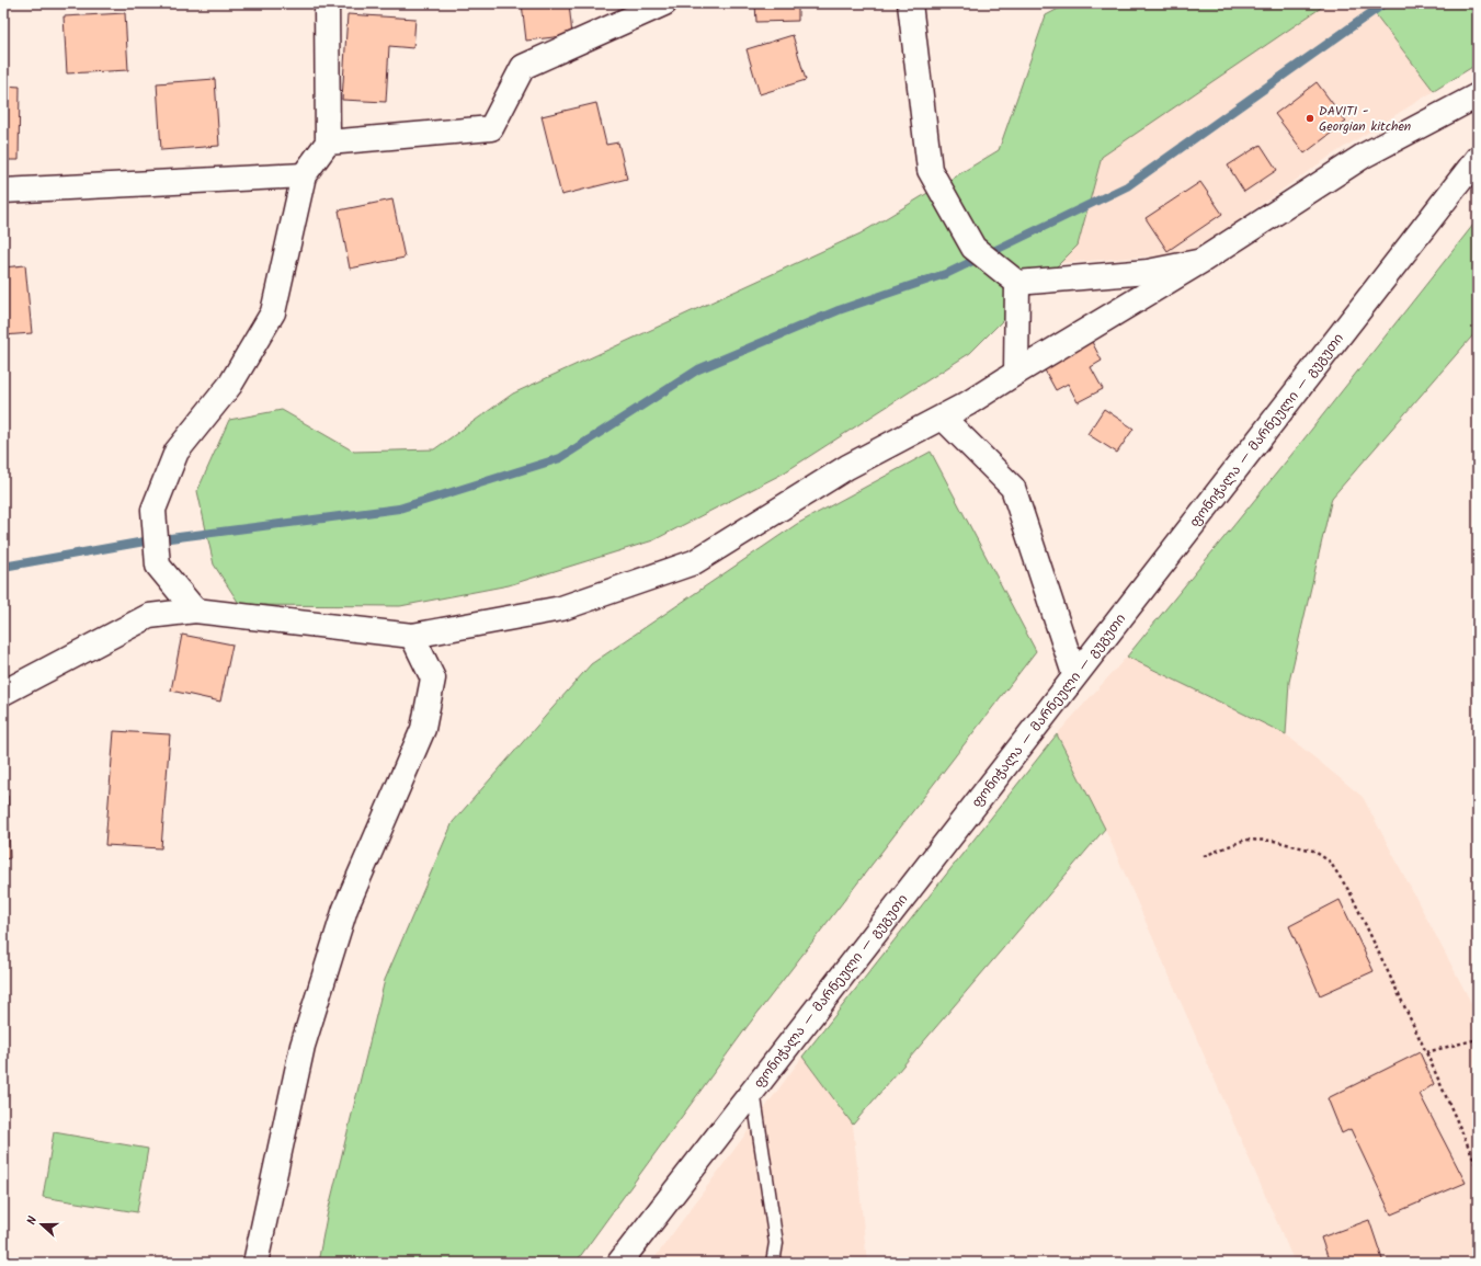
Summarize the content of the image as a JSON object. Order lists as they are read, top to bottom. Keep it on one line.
{"streets":{"main road":["ფონიჭალა — მარნეული — გუგუთი"]},"places":["DAVITI - Georgian kitchen"],"north":"left"}
